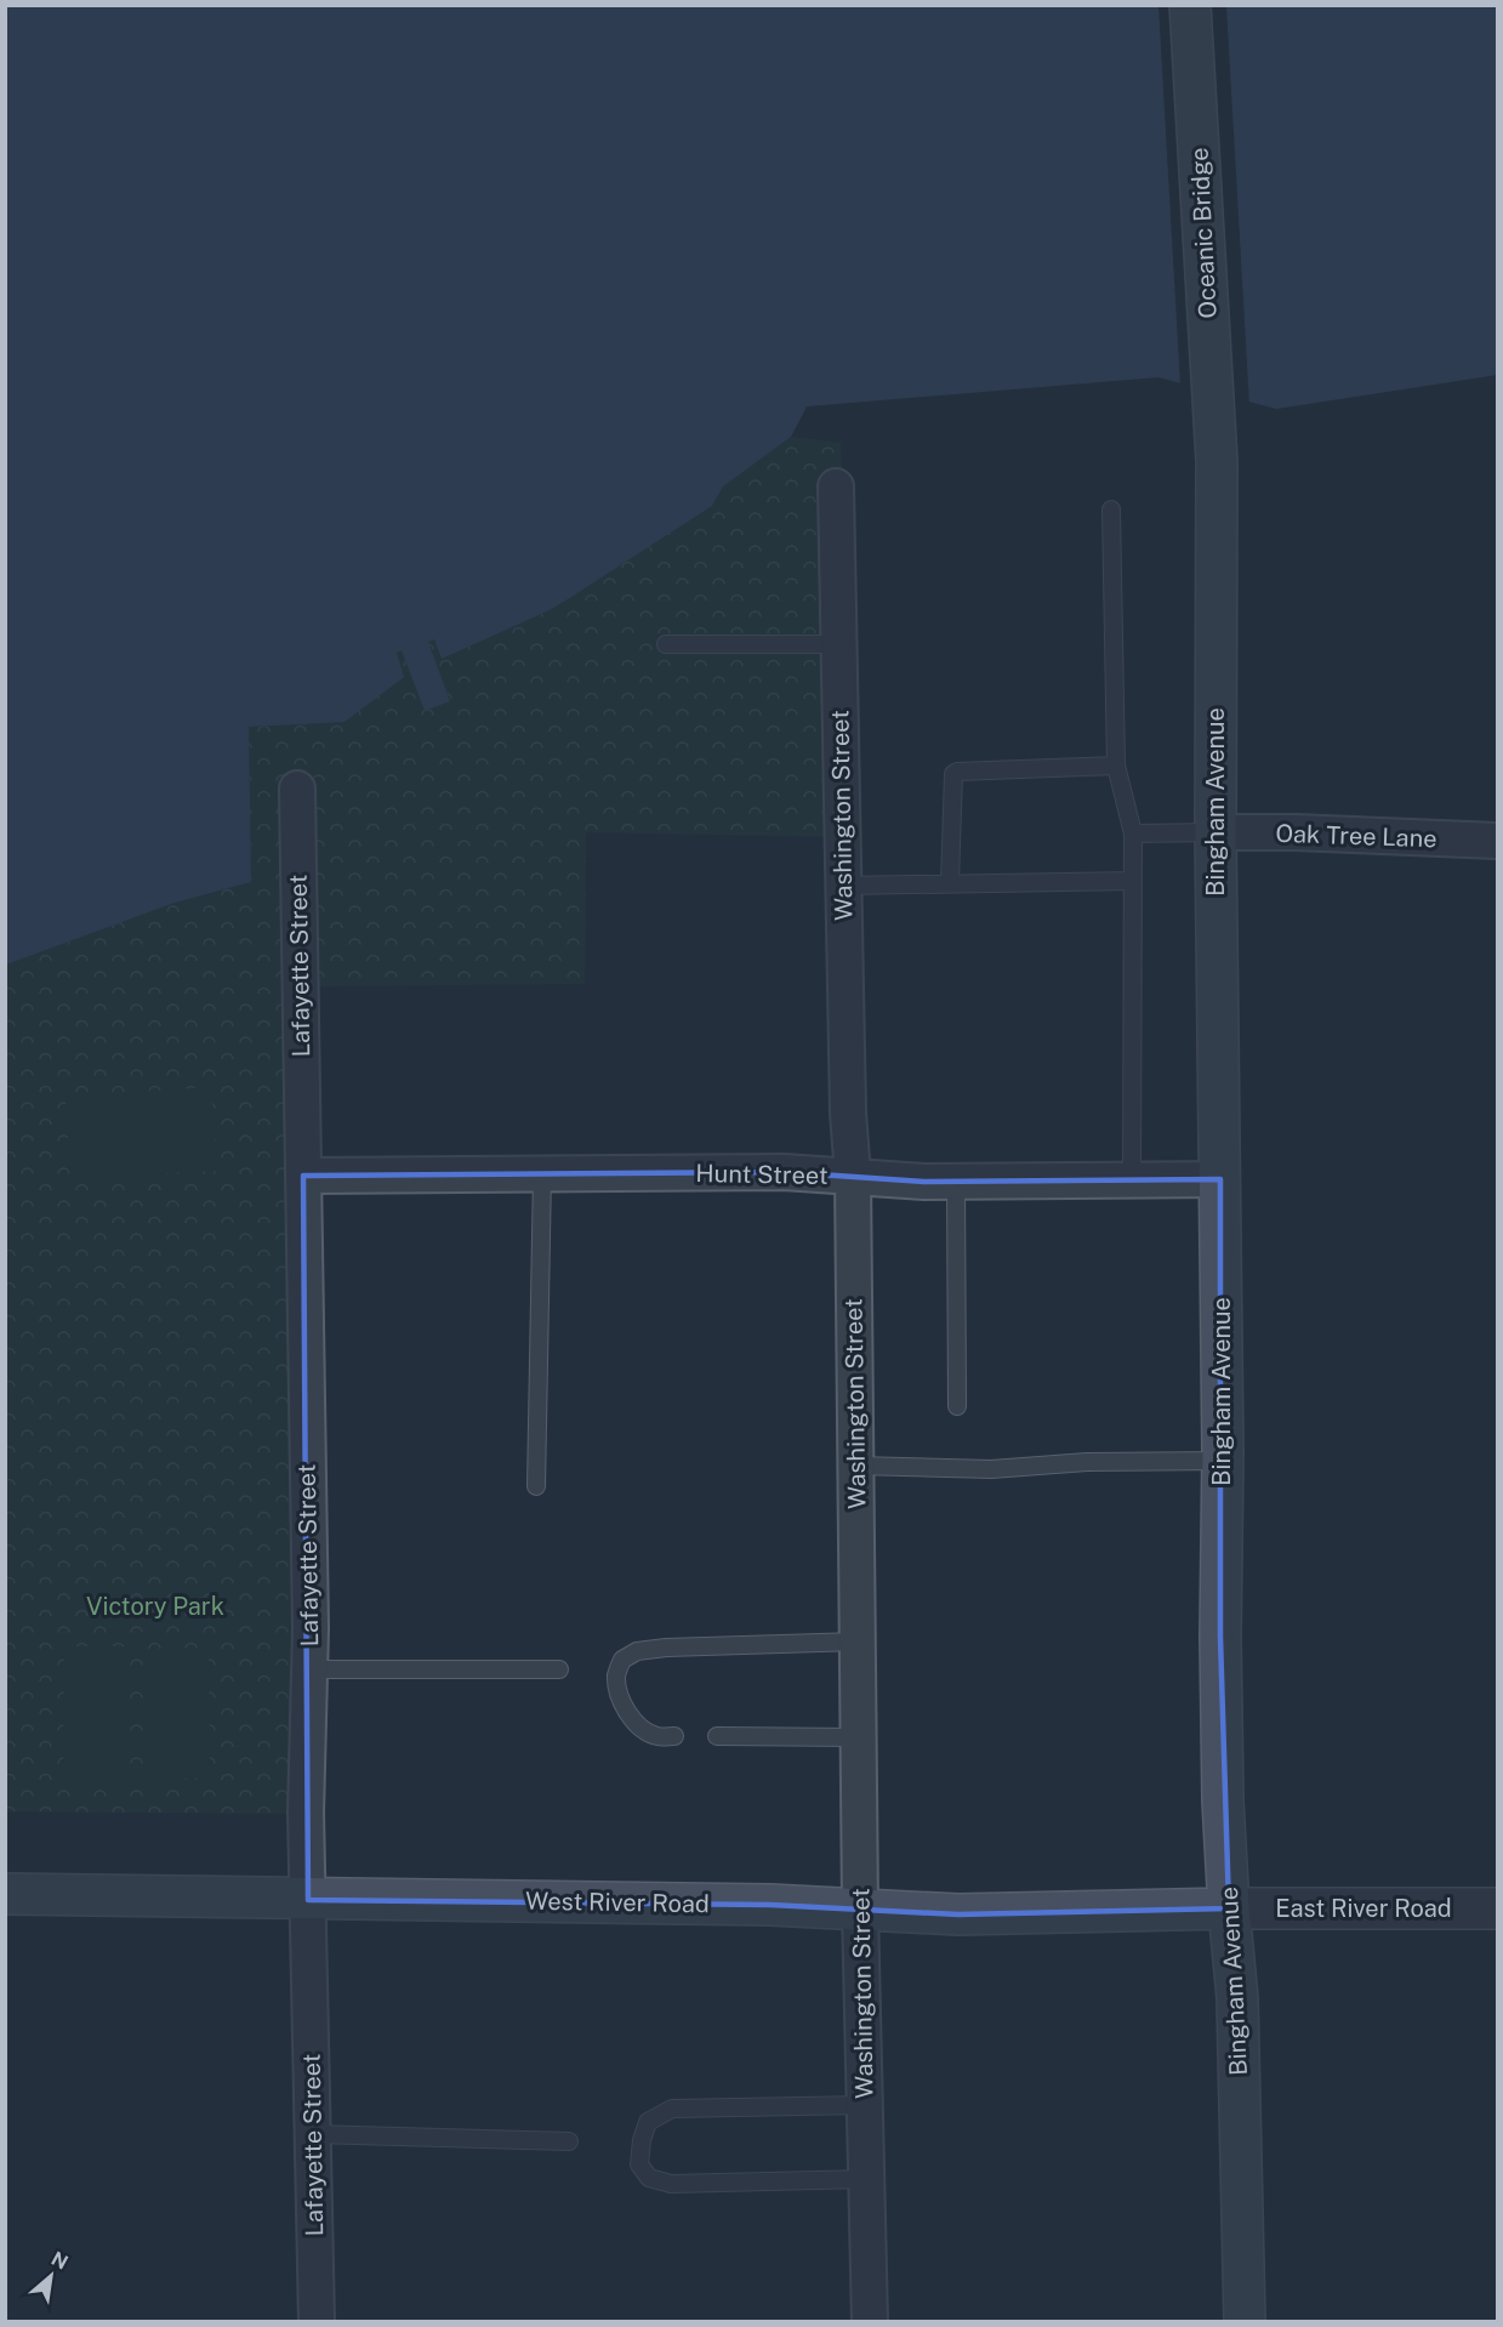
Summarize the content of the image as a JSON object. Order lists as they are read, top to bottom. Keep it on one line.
{"streets":{"main road":["Oceanic Bridge","Bingham Avenue","West River Road"],"street":["Washington Street","Oak Tree Lane","Lafayette Street","Hunt Street","East River Road"]},"crossings":[["Oceanic Bridge","Bingham Avenue"],["Bingham Avenue","Oak Tree Lane"],["Bingham Avenue","Hunt Street"],["Bingham Avenue","West River Road"],["Bingham Avenue","East River Road"],["Washington Street","Hunt Street"],["Washington Street","West River Road"],["Lafayette Street","Hunt Street"],["Lafayette Street","West River Road"],["West River Road","East River Road"]],"parks":["Victory Park"],"north":"top right"}
